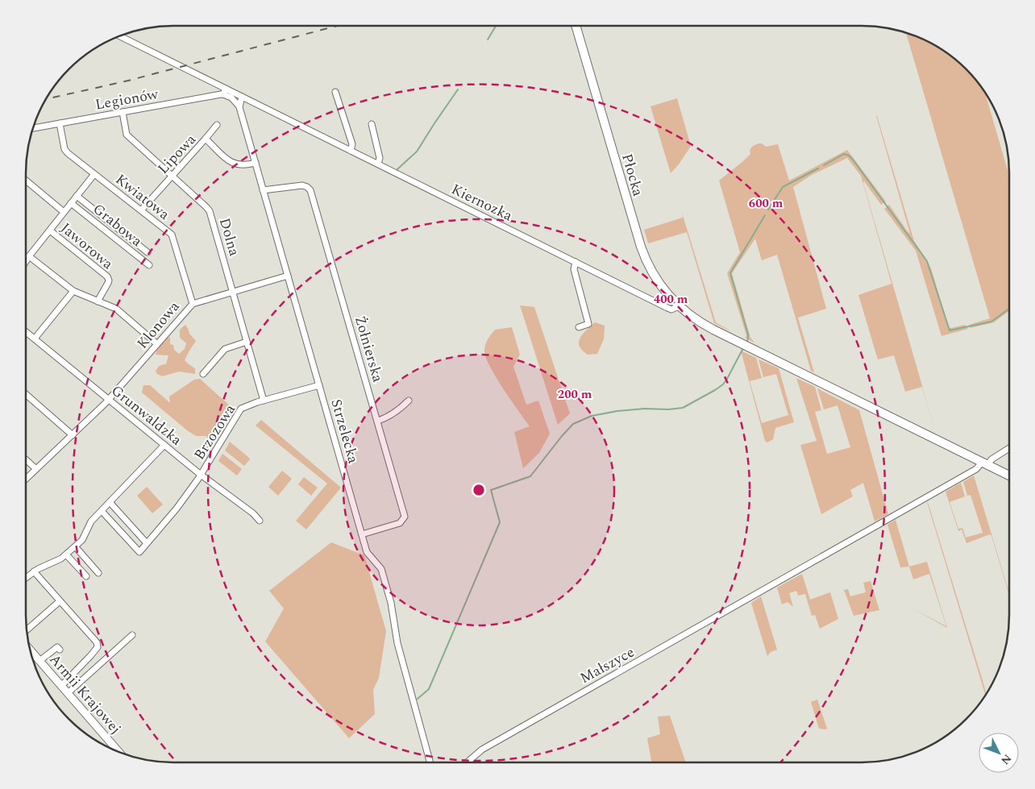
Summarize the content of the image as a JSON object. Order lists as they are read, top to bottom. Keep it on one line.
{"streets":{"main road":["Płocka"],"street":["Legionów","Lipowa","Kwiatowa","Kiernozka","Grabowa","Dolna","Jaworowa","Klonowa","Żołnierska","Grunwaldzka","Strzelecka","Brzozowa","Małszyce","Armii Krajowej"]},"crossings":[["Legionów","Kwiatowa"],["Legionów","Kiernozka"],["Legionów","Dolna"],["Lipowa","Kwiatowa"],["Lipowa","Dolna"],["Lipowa","Strzelecka"],["Płocka","Kiernozka"],["Płocka","Małszyce"],["Kwiatowa","Klonowa"],["Dolna","Klonowa"],["Dolna","Brzozowa"],["Klonowa","Grunwaldzka"],["Klonowa","Strzelecka"],["Żołnierska","Strzelecka"],["Grunwaldzka","Brzozowa"],["Strzelecka","Brzozowa"]],"north":"bottom right","rings":["600 m","400 m","200 m"]}
